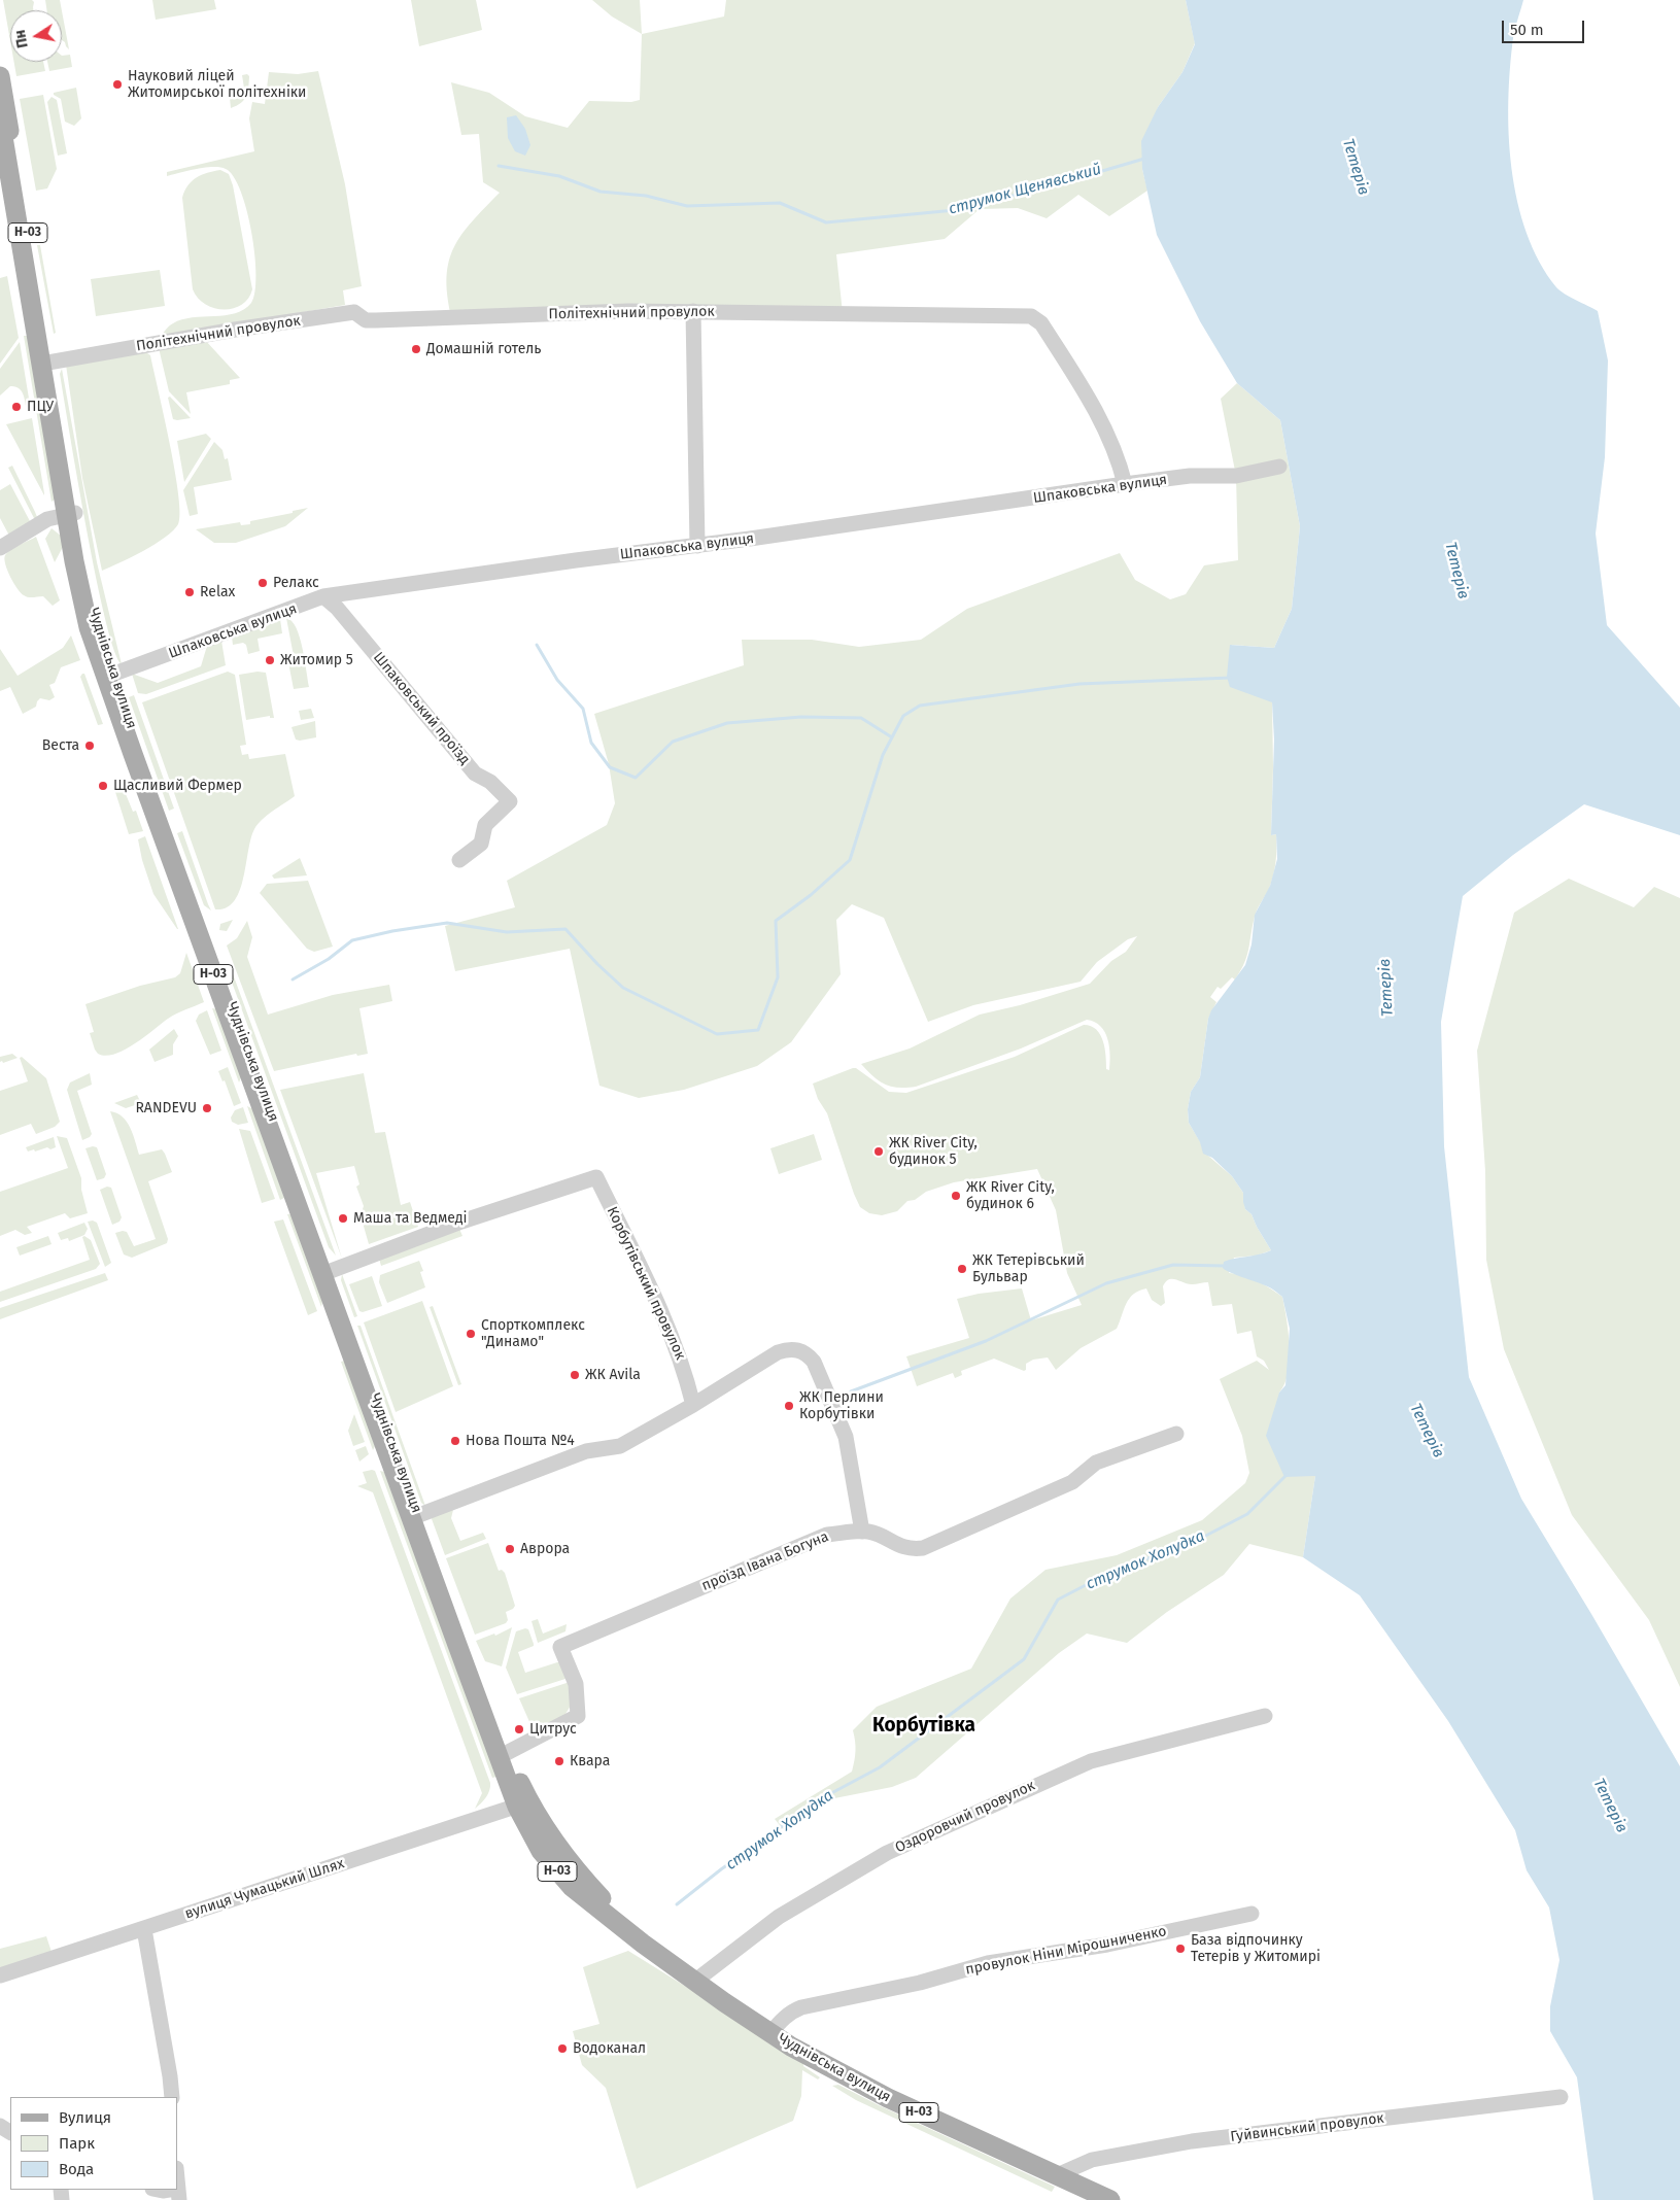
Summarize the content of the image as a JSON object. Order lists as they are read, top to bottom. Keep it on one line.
{"streets":{"main road":["Н-03","Чуднівська вулиця"],"street":["Політехнічний провулок","Шпаковська вулиця","Шпаковський проїзд","Корбутівський провулок","проїзд Івана Богуна","Оздоровчий провулок","вулиця Чумацький Шлях","провулок Ніни Мірошниченко","Гуйвинський провулок"]},"crossings":[["Політехнічний провулок","Шпаковська вулиця"],["Політехнічний провулок","Чуднівська вулиця"],["Шпаковська вулиця","Чуднівська вулиця"],["Шпаковська вулиця","Шпаковський проїзд"],["Чуднівська вулиця","Корбутівський провулок"],["Чуднівська вулиця","проїзд Івана Богуна"],["Чуднівська вулиця","Оздоровчий провулок"],["Чуднівська вулиця","вулиця Чумацький Шлях"],["Чуднівська вулиця","провулок Ніни Мірошниченко"],["Чуднівська вулиця","Гуйвинський провулок"]],"districts":["Корбутівка"],"water":["Тетерів","струмок Щенявський","струмок Холудка"],"places":["Науковий ліцей Житомирської політехніки","Домашній готель","ПЦУ","Релакс","Relax","Житомир 5","Веста","Щасливий Фермер","RANDEVU","ЖК River City, будинок 5","ЖК River City, будинок 6","Маша та Ведмеді","ЖК Тетерівський Бульвар","Спорткомплекс \"Динамо\"","ЖК Avila","ЖК Перлини Корбутівки","Нова Пошта №4","Аврора","Цитрус","Квара","База відпочинку Тетерів у Житомирі","Водоканал"],"legend":["Вулиця","Парк","Вода"],"scale_bar":"50 m","north":"left"}
